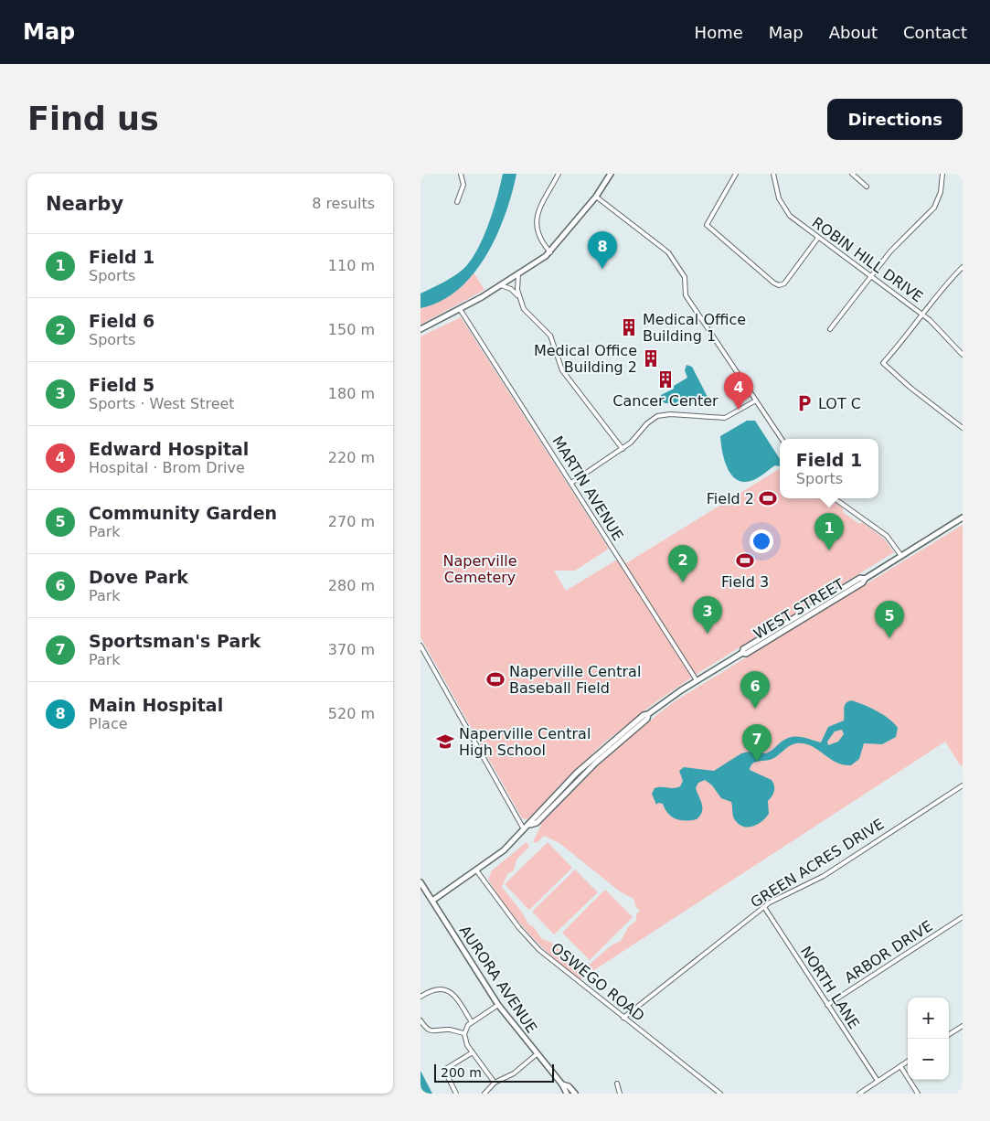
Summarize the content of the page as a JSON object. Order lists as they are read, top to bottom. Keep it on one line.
{"streets":{"street":["ROBIN HILL DRIVE","MARTIN AVENUE","WEST STREET","GREEN ACRES DRIVE","ARBOR DRIVE","AURORA AVENUE","OSWEGO ROAD","NORTH LANE"]},"crossings":[["MARTIN AVENUE","WEST STREET"],["WEST STREET","AURORA AVENUE"],["WEST STREET","OSWEGO ROAD"],["GREEN ACRES DRIVE","OSWEGO ROAD"],["GREEN ACRES DRIVE","NORTH LANE"],["ARBOR DRIVE","NORTH LANE"]],"parks":["Naperville Cemetery"],"places":{"building":["Medical Office Building 1","Medical Office Building 2","Cancer Center"],"parking":["LOT C"],"sports":["Field 2","Field 3","Naperville Central Baseball Field"],"school or university":["Naperville Central High School"]},"scale_bar":"200 m","page":{"header":"Map","nav":["Home","Map","About","Contact"],"buttons":"Directions","title":"Find us","heading":["Nearby","8 results"],"pins":["8","4","1","2","3","5","6","7"],"list":[{"mark":"1","name":"Field 1","note":"Sports","value":"110 m"},{"mark":"2","name":"Field 6","note":"Sports","value":"150 m"},{"mark":"3","name":"Field 5","note":"Sports · West Street","value":"180 m"},{"mark":"4","name":"Edward Hospital","note":"Hospital · Brom Drive","value":"220 m"},{"mark":"5","name":"Community Garden","note":"Park","value":"270 m"},{"mark":"6","name":"Dove Park","note":"Park","value":"280 m"},{"mark":"7","name":"Sportsman's Park","note":"Park","value":"370 m"},{"mark":"8","name":"Main Hospital","note":"Place","value":"520 m"}],"popup":["Field 1","Sports"],"map_buttons":["+","−"],"scale":"200 m"}}
